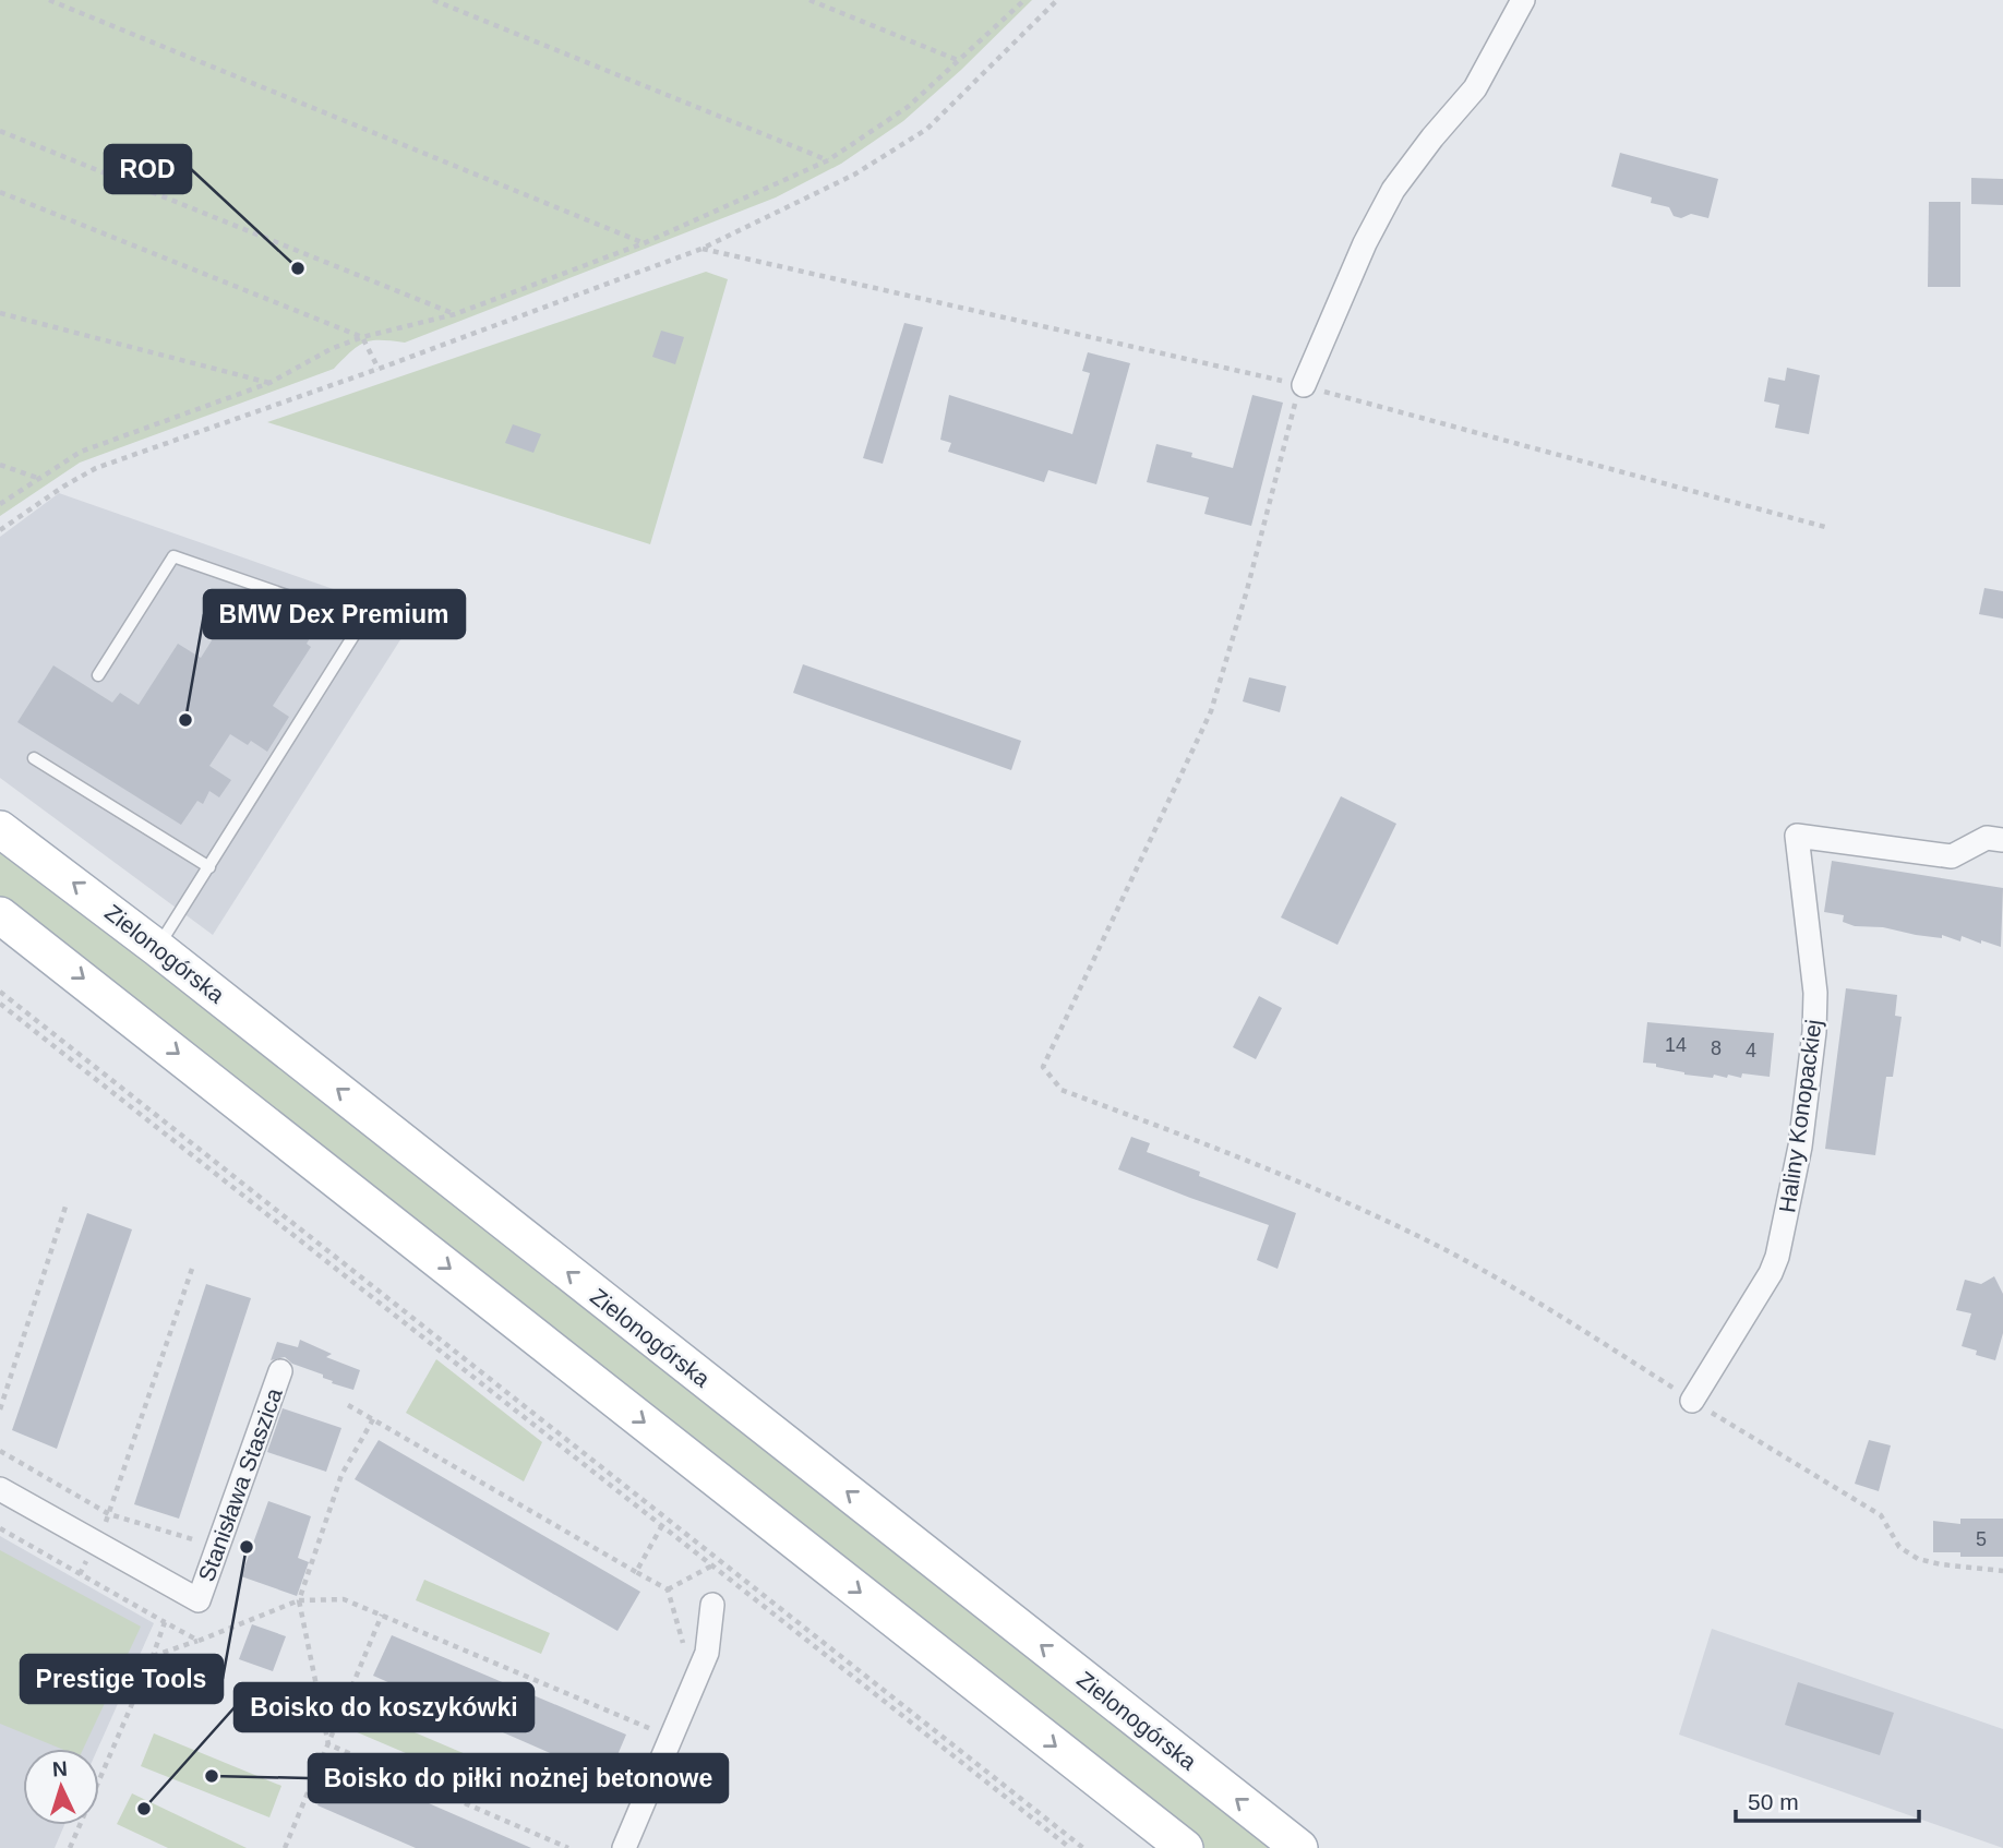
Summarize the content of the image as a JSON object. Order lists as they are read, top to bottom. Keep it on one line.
{"streets":{"main road":["Zielonogórska"],"street":["Haliny Konopackiej","Stanisława Staszica"]},"places":["ROD","BMW Dex Premium","Prestige Tools","Boisko do piłki nożnej betonowe","Boisko do koszykówki"],"house_numbers":["14","8","4","5"],"scale_bar":"50 m","north":"top"}
